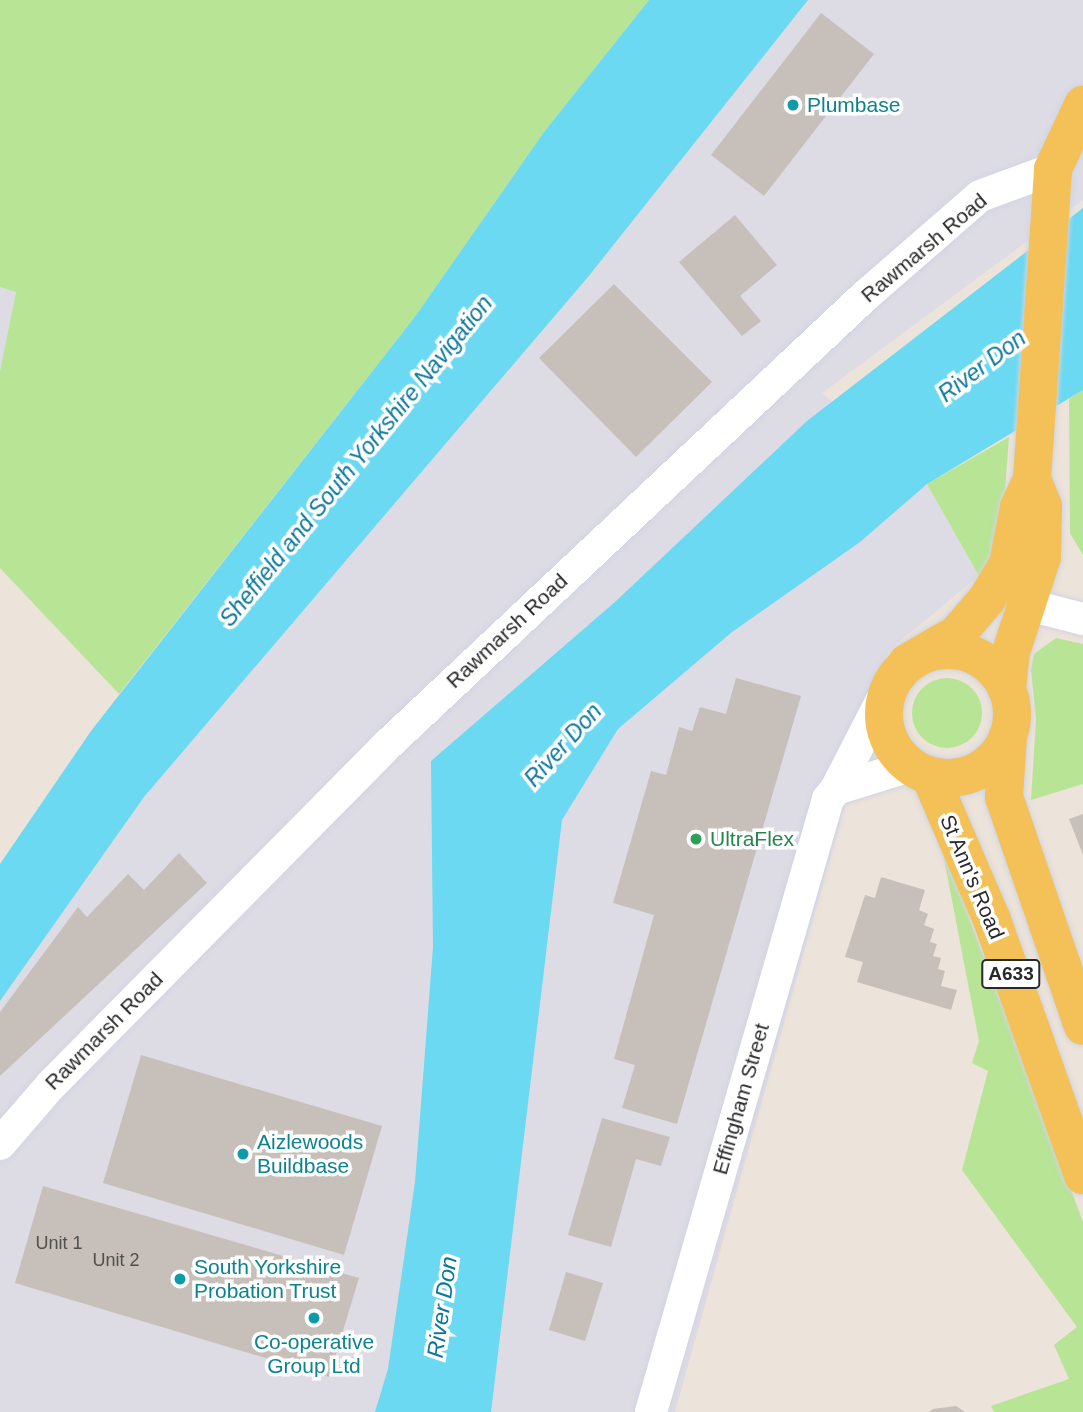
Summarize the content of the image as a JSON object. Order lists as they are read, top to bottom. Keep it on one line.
{"streets":{"main road":["St Ann's Road","A633"],"street":["Rawmarsh Road","Effingham Street"]},"crossings":[["Rawmarsh Road","A633"],["St Ann's Road","A633"],["St Ann's Road","Effingham Street"],["A633","Effingham Street"]],"water":["River Don","Sheffield and South Yorkshire Navigation"],"places":["Plumbase","UltraFlex","Aizlewoods Buildbase","South Yorkshire Probation Trust","Co-operative Group Ltd"],"house_numbers":["Unit 1","Unit 2"]}
